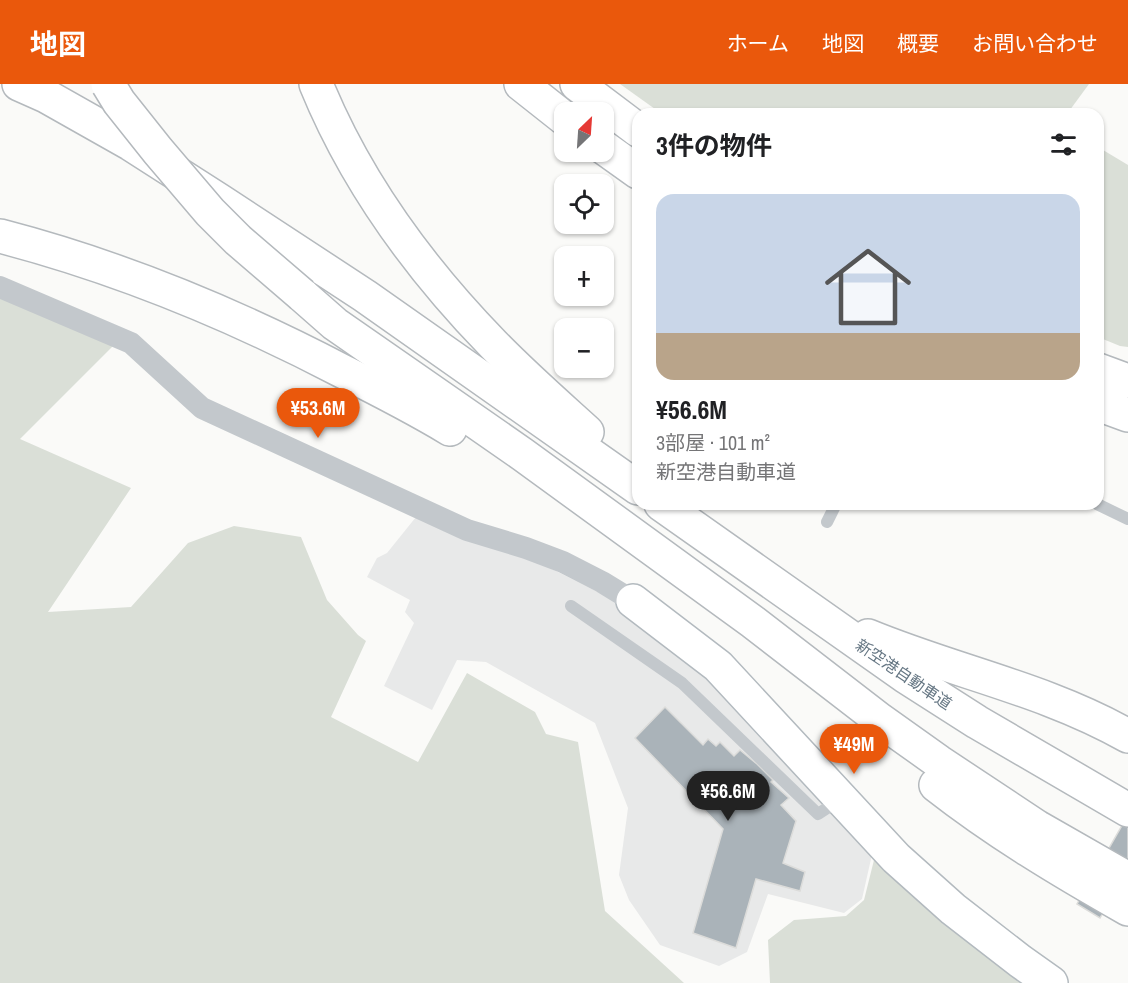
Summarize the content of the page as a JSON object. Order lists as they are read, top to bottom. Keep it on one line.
{"streets":{"main road":["新空港自動車道"]},"north":"top right","page":{"header":"地図","nav":["ホーム","地図","概要","お問い合わせ"],"map_buttons":["+","−"],"heading":"3件の物件","list":[{"name":"¥56.6M","note":"3部屋 · 101 m² · 新空港自動車道"}],"price":["¥53.6M","¥49M","¥56.6M"]}}
